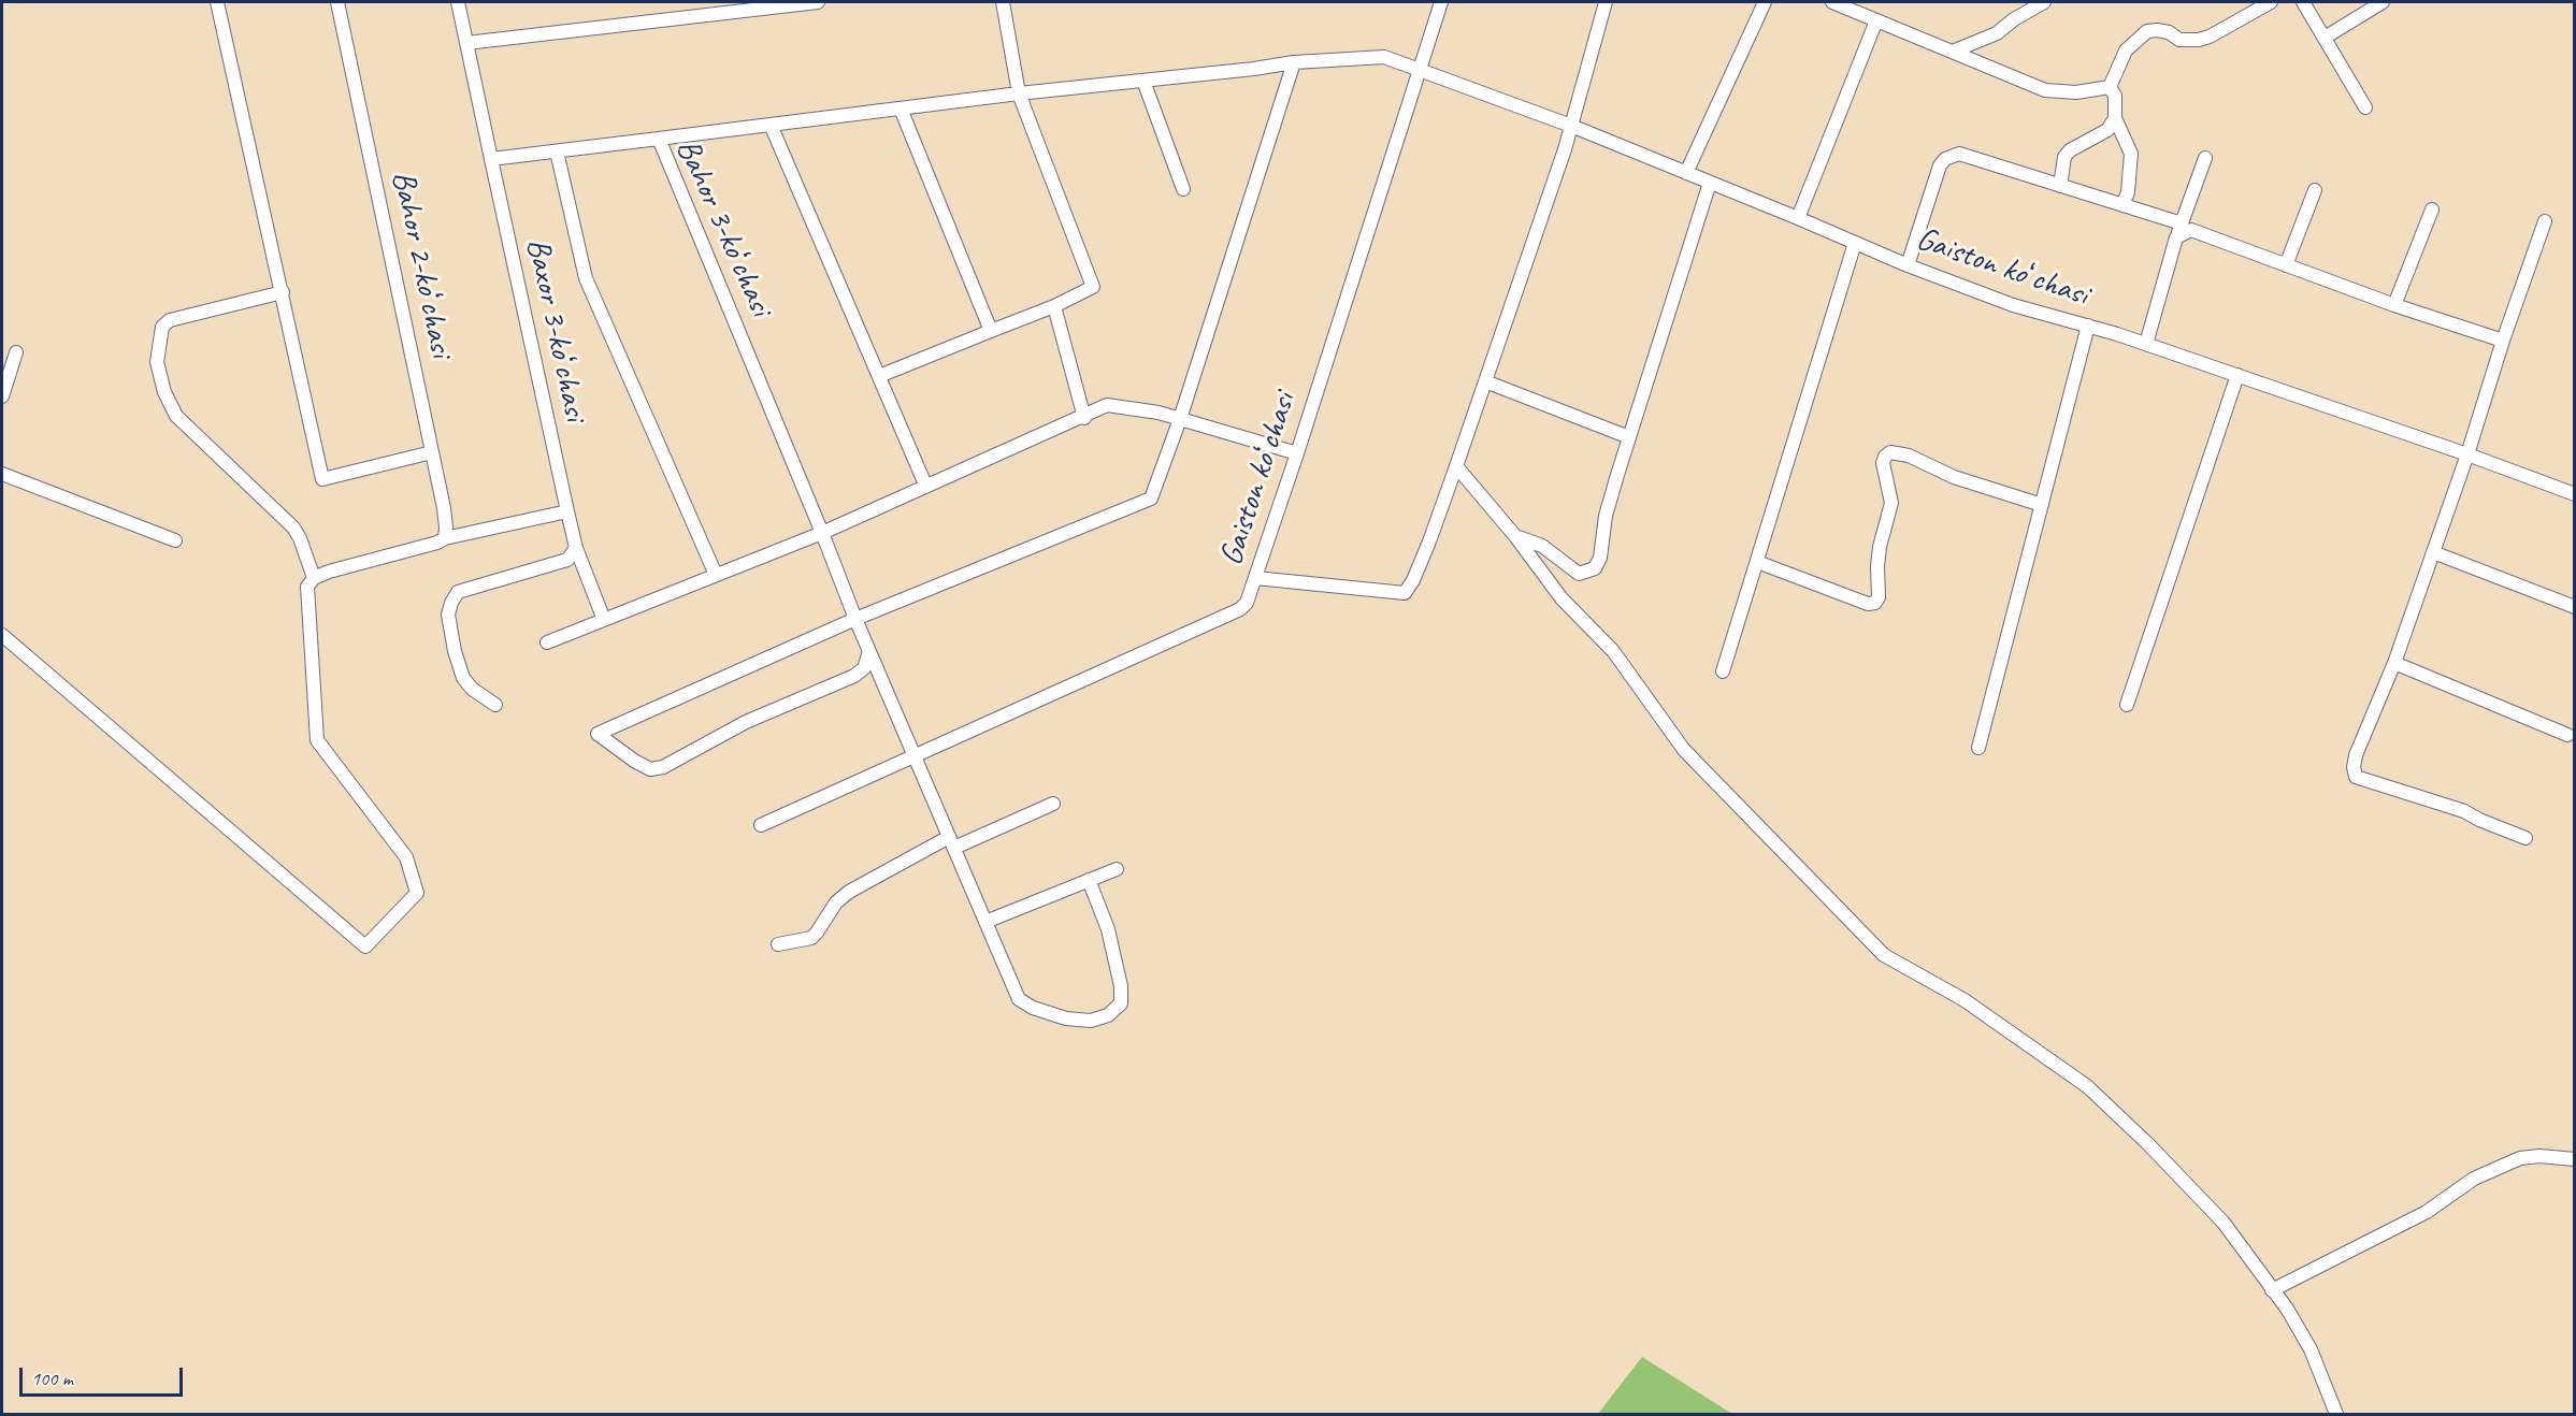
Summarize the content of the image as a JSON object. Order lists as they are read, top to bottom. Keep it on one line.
{"streets":{"street":["Bahor 3-koʻchasi","Bahor 2-koʻchasi","Gaiston koʻchasi","Baxor 3-koʻchasi"]},"crossings":[["Bahor 3-koʻchasi","Gaiston koʻchasi"],["Bahor 3-koʻchasi","Baxor 3-koʻchasi"]],"scale_bar":"100 m"}
